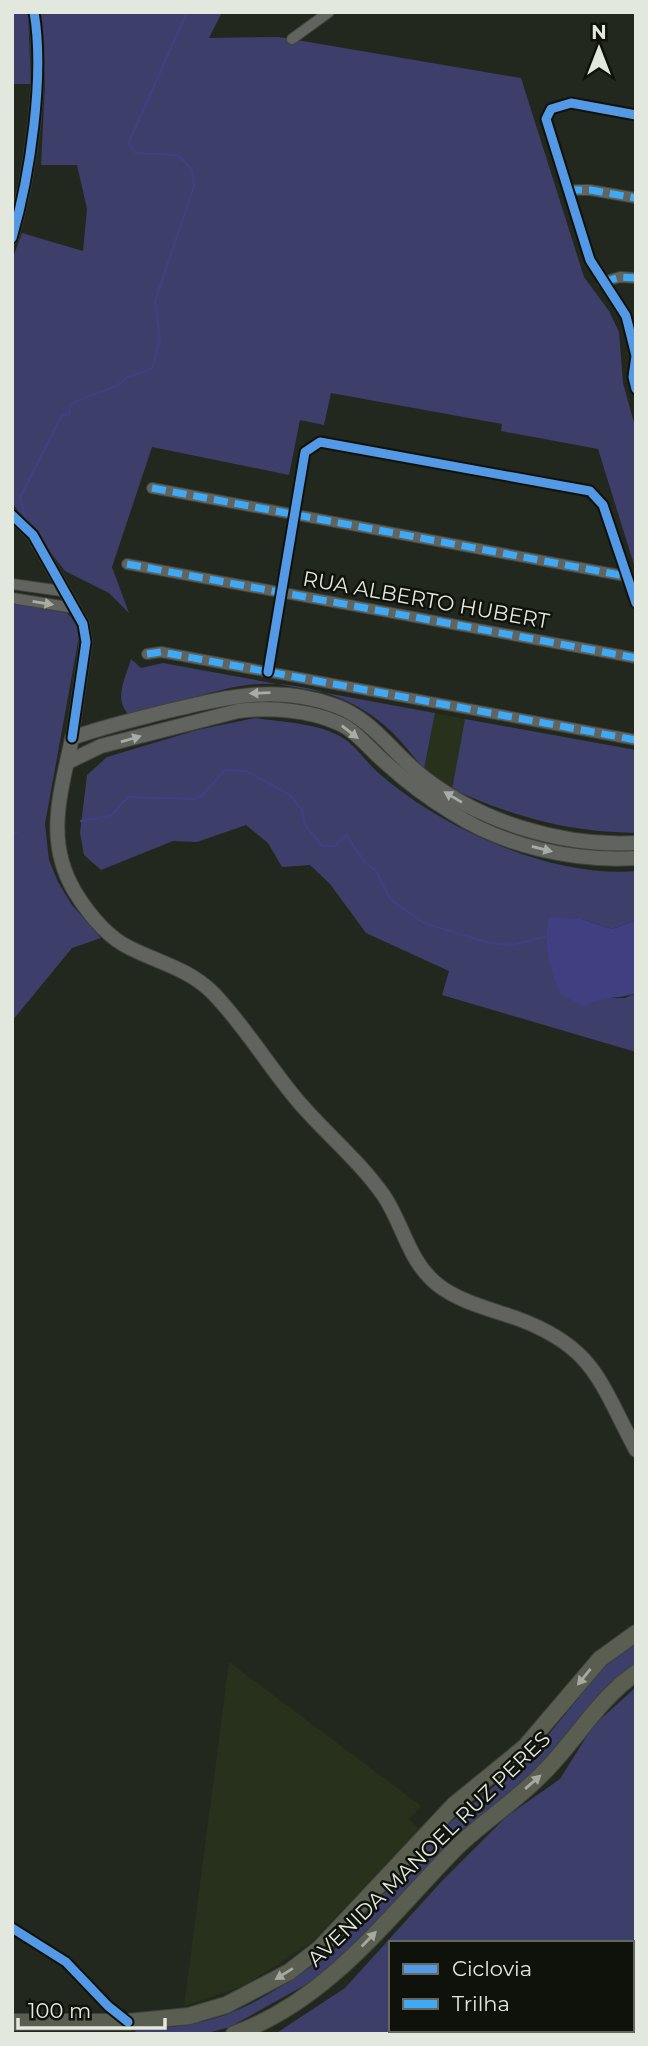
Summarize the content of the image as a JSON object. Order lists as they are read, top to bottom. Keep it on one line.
{"streets":{"main road":["AVENIDA MANOEL RUZ PERES"],"street":["RUA ALBERTO HUBERT"]},"legend":["Ciclovia","Trilha"],"scale_bar":"100 m","north":"top"}
